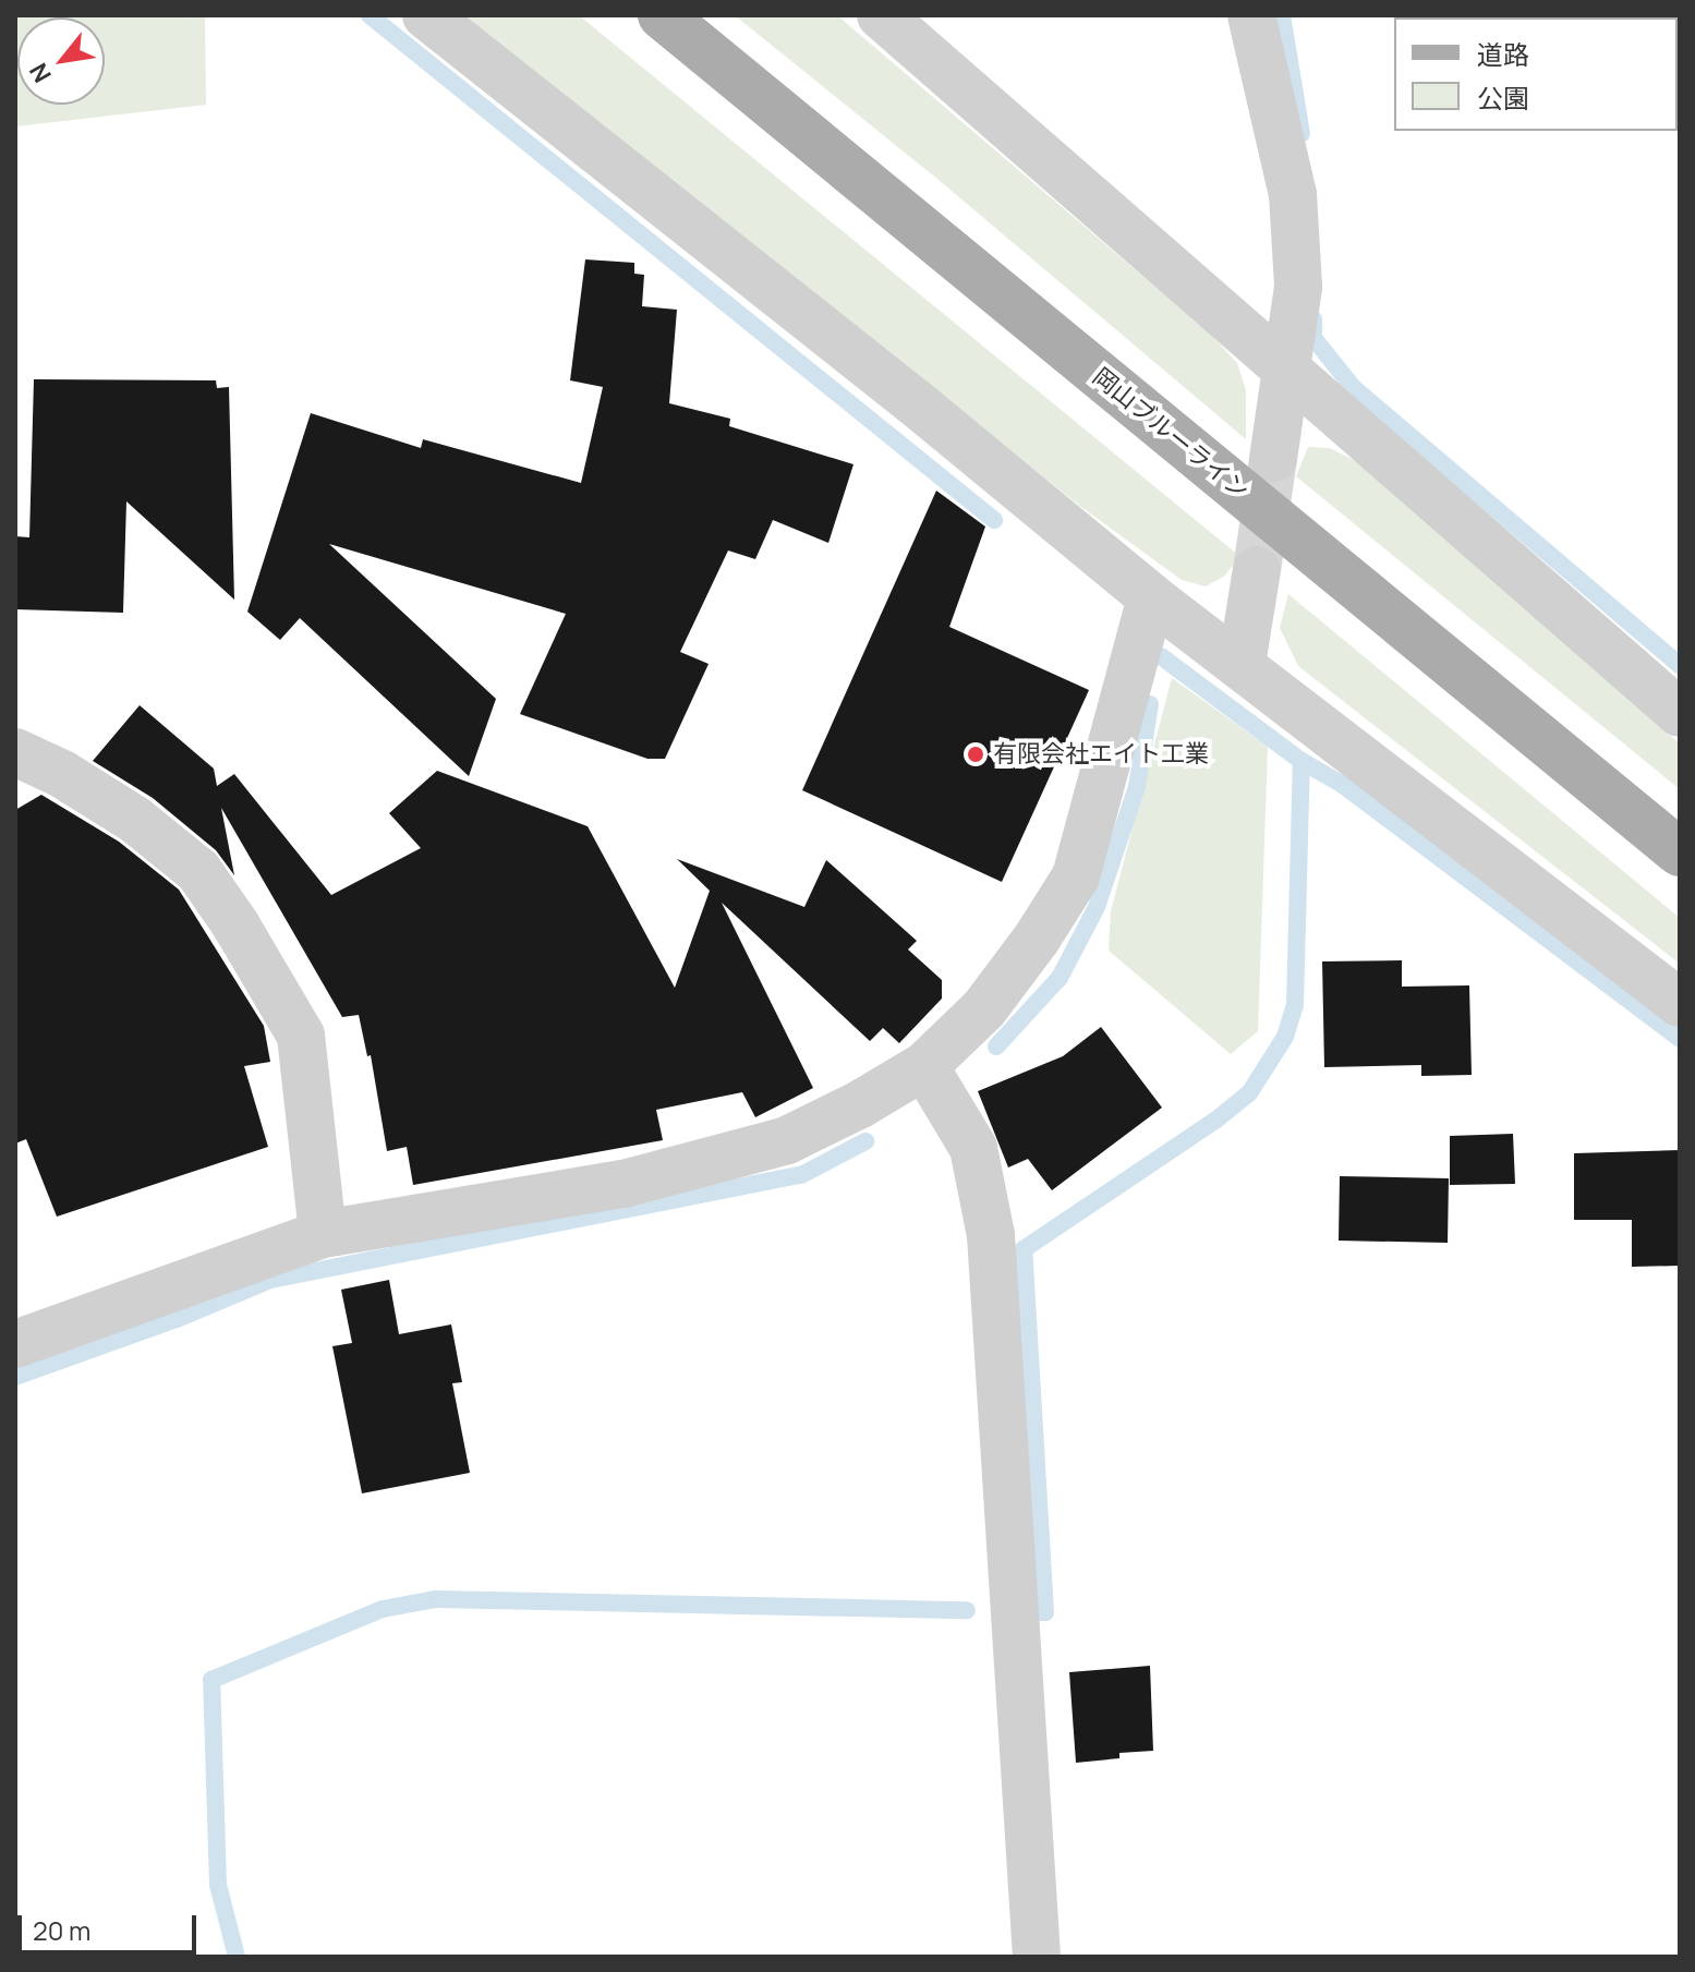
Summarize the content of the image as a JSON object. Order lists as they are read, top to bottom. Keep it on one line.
{"streets":{"main road":["岡山ブルーライン"]},"places":["有限会社エイト工業"],"legend":["道路","公園"],"scale_bar":"20 m","north":"bottom left"}
